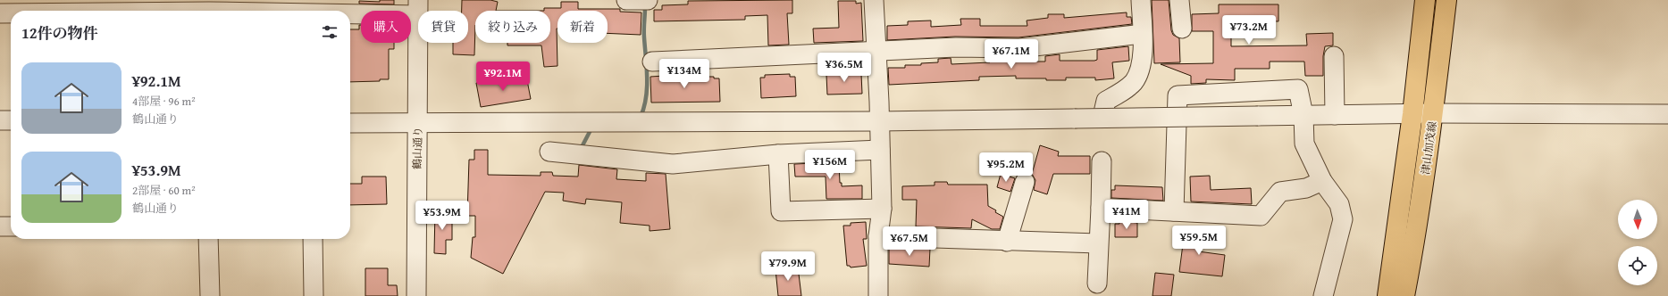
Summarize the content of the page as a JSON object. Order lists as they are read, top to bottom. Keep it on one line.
{"streets":{"main road":["津山加茂線"],"street":["鶴山通り"]},"north":"bottom","page":{"chip":["購入","賃貸","絞り込み","新着"],"heading":"12件の物件","price":["¥73.2M","¥67.1M","¥36.5M","¥134M","¥92.1M","¥156M","¥95.2M","¥41M","¥53.9M","¥59.5M","¥67.5M","¥79.9M"],"list":[{"name":"¥92.1M","note":"4部屋 · 96 m² · 鶴山通り"},{"name":"¥53.9M","note":"2部屋 · 60 m² · 鶴山通り"}]}}
